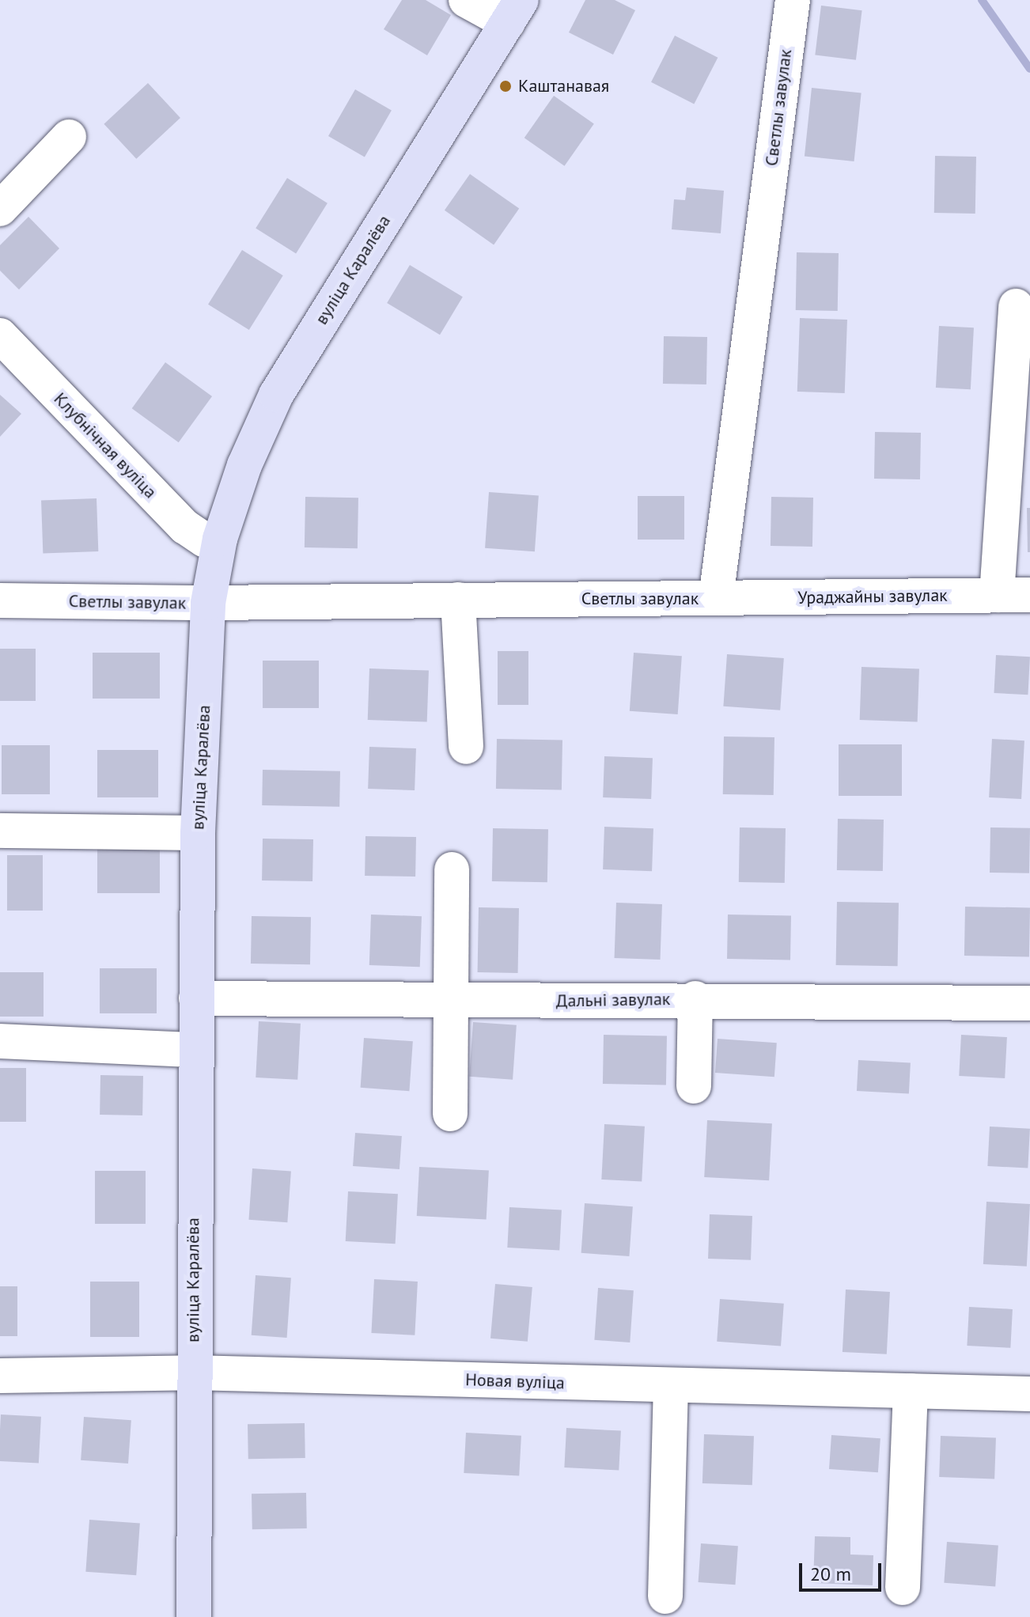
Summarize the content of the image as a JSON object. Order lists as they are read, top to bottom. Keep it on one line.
{"streets":{"main road":["вуліца Каралёва"],"street":["Светлы завулак","Клубнічная вуліца","Ураджайны завулак","Дальні завулак","Новая вуліца"]},"crossings":[["Светлы завулак","вуліца Каралёва"],["Светлы завулак","Ураджайны завулак"],["вуліца Каралёва","Клубнічная вуліца"],["вуліца Каралёва","Дальні завулак"],["вуліца Каралёва","Новая вуліца"]],"places":["Каштанавая"],"scale_bar":"20 m"}
